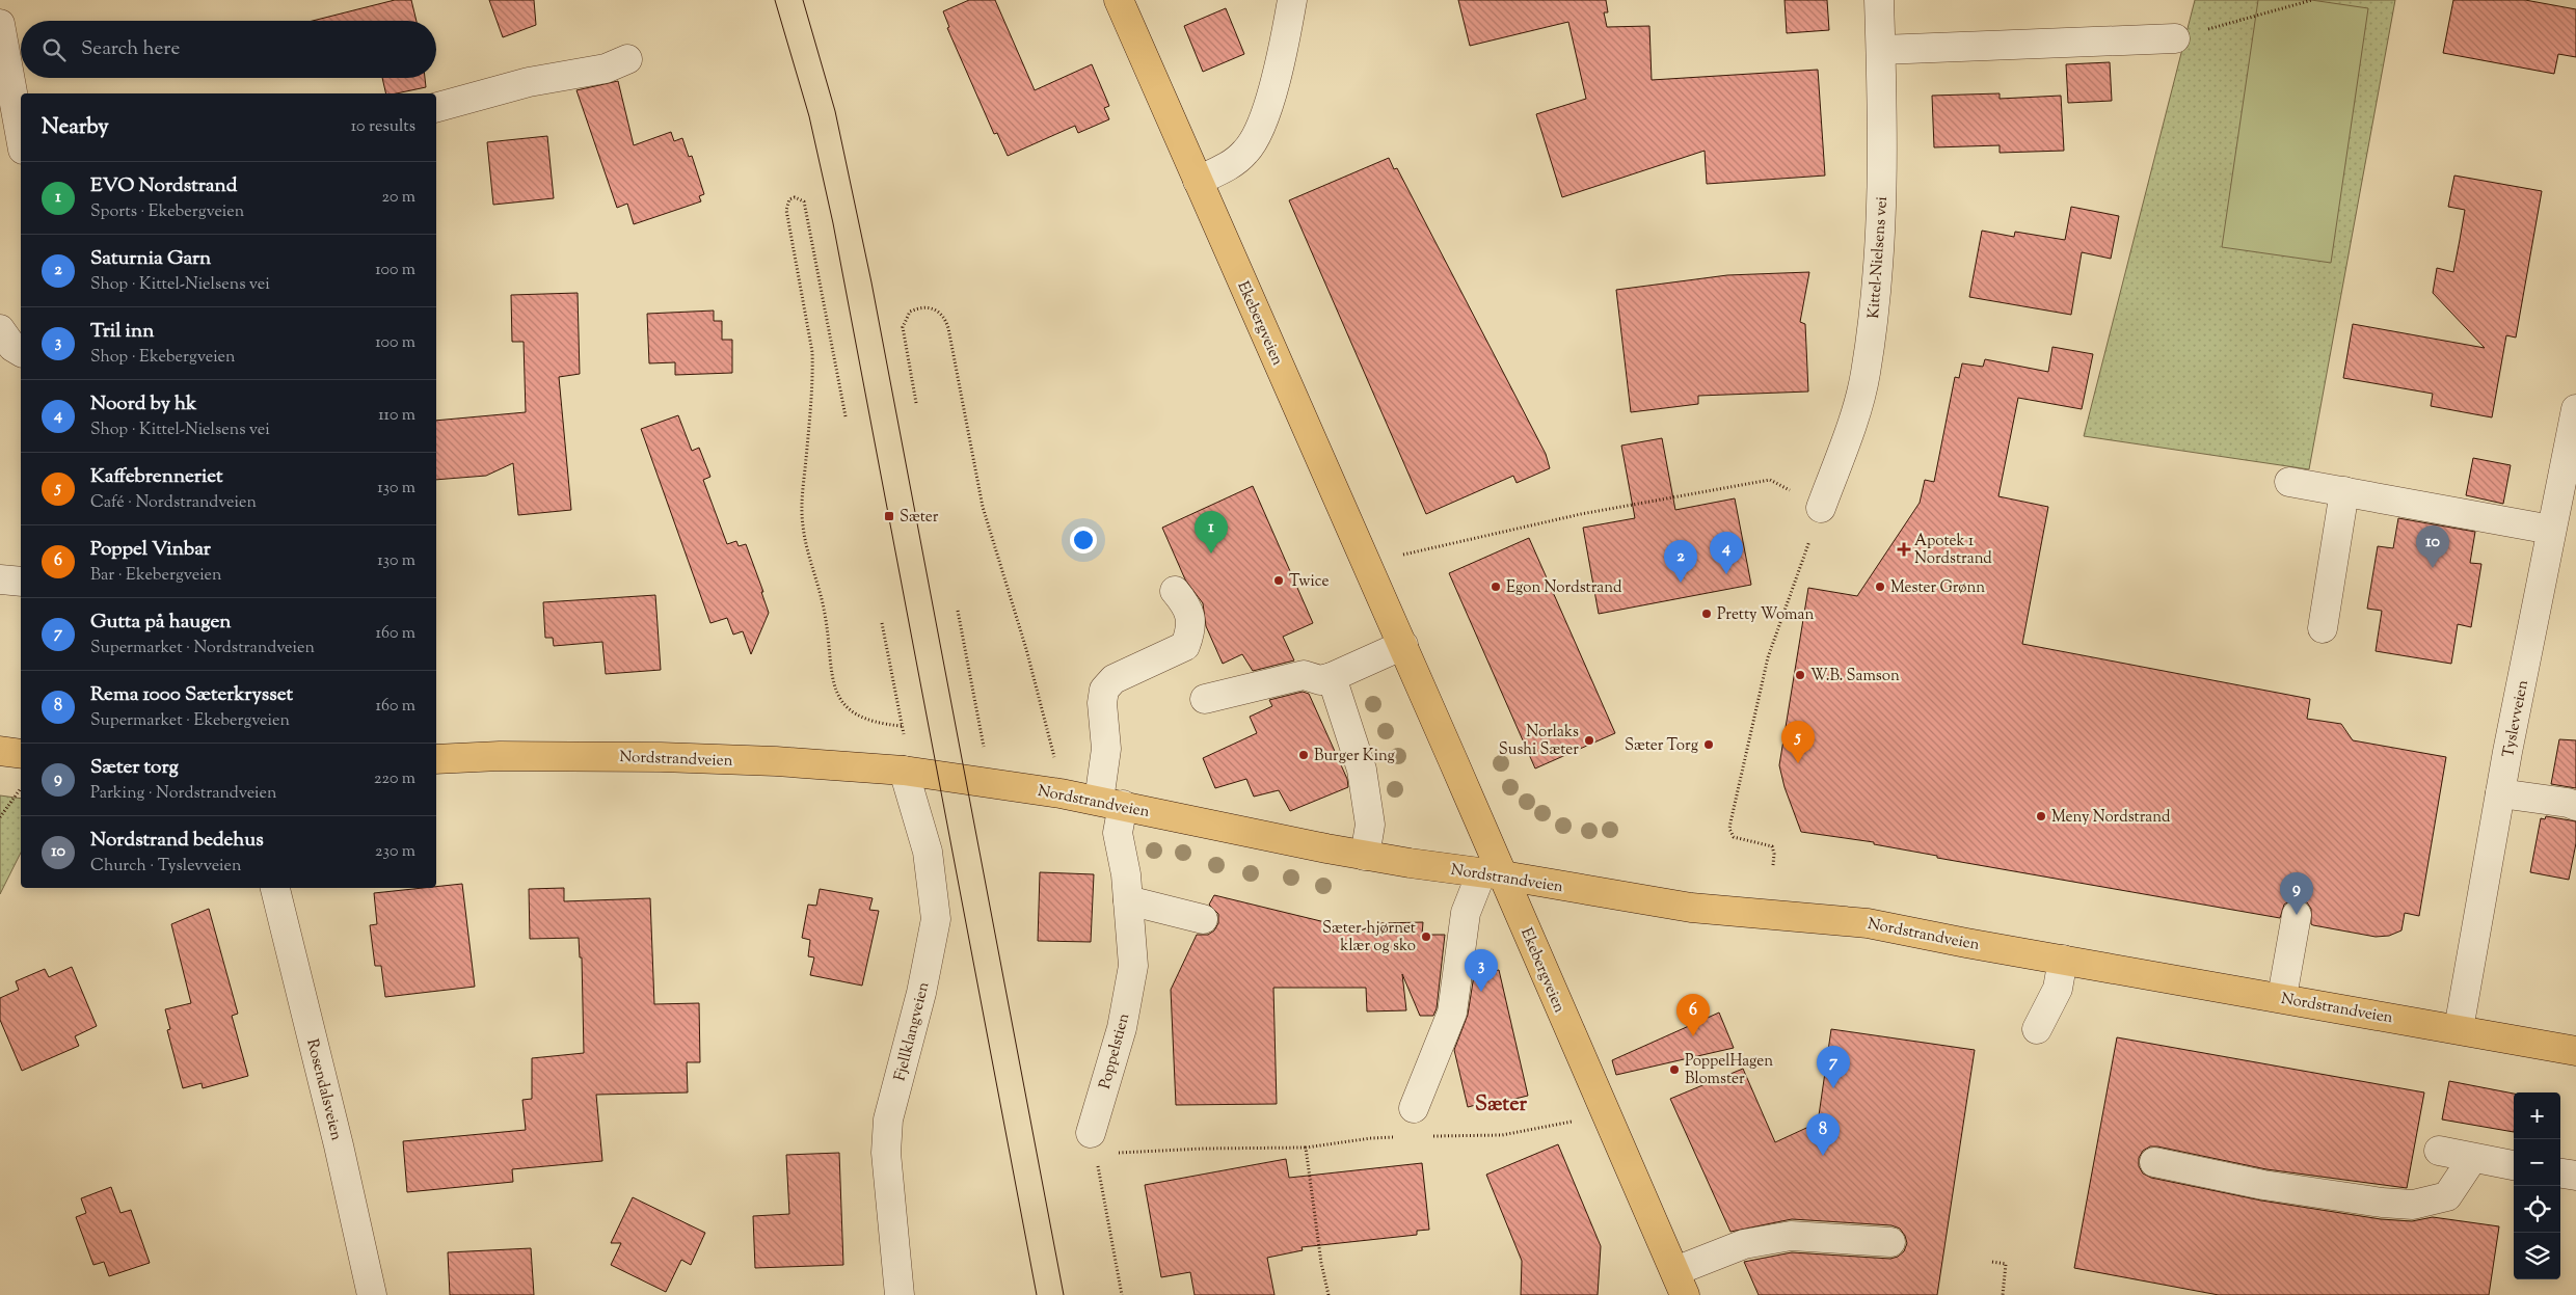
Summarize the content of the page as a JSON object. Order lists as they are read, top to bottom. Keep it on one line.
{"streets":{"main road":["Ekebergveien","Nordstrandveien"],"street":["Kittel-Nielsens vei","Tyslevveien","Fjellklangveien","Poppelstien","Rosendalsveien"]},"crossings":[["Ekebergveien","Nordstrandveien"],["Tyslevveien","Nordstrandveien"],["Nordstrandveien","Fjellklangveien"],["Nordstrandveien","Poppelstien"]],"districts":["Sæter"],"places":{"transit":["Sæter"],"health":["Apotek 1 Nordstrand"],"other":["Twice","Egon Nordstrand","Mester Grønn","Pretty Woman","W.B. Samson","Norlaks Sushi Sæter","Sæter Torg","Burger King","Meny Nordstrand","Sæter-hjørnet klær og sko","PoppelHagen Blomster"]},"page":{"search":"Search here","heading":["Nearby","10 results"],"list":[{"mark":"1","name":"EVO Nordstrand","note":"Sports · Ekebergveien","value":"20 m"},{"mark":"2","name":"Saturnia Garn","note":"Shop · Kittel-Nielsens vei","value":"100 m"},{"mark":"3","name":"Tril inn","note":"Shop · Ekebergveien","value":"100 m"},{"mark":"4","name":"Noord by hk","note":"Shop · Kittel-Nielsens vei","value":"110 m"},{"mark":"5","name":"Kaffebrenneriet","note":"Café · Nordstrandveien","value":"130 m"},{"mark":"6","name":"Poppel Vinbar","note":"Bar · Ekebergveien","value":"130 m"},{"mark":"7","name":"Gutta på haugen","note":"Supermarket · Nordstrandveien","value":"160 m"},{"mark":"8","name":"Rema 1000 Sæterkrysset","note":"Supermarket · Ekebergveien","value":"160 m"},{"mark":"9","name":"Sæter torg","note":"Parking · Nordstrandveien","value":"220 m"},{"mark":"10","name":"Nordstrand bedehus","note":"Church · Tyslevveien","value":"230 m"}],"pins":["1","10","4","2","5","9","3","6","7","8"],"map_buttons":["+","−"]}}
